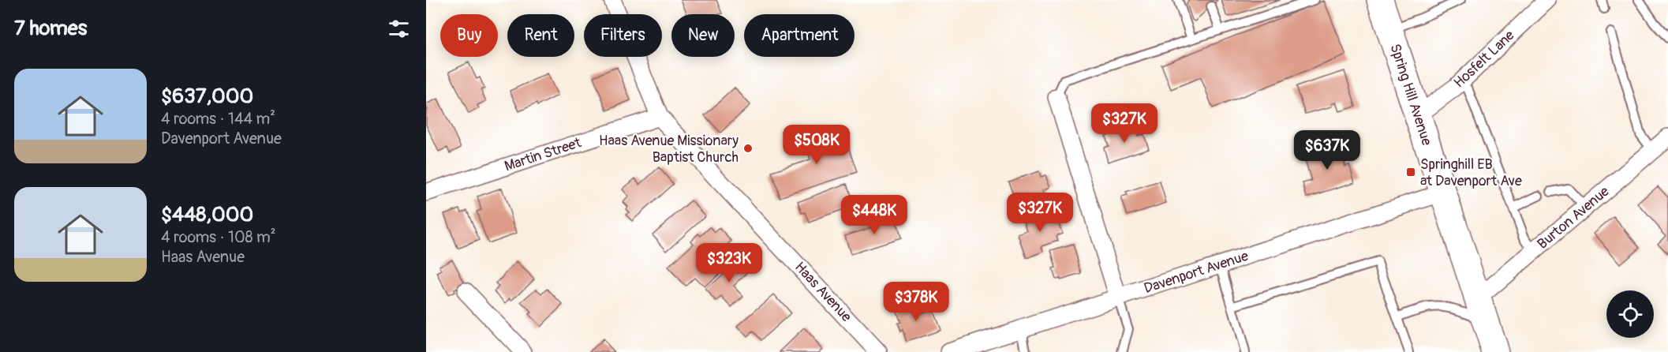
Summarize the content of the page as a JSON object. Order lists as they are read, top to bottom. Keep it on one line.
{"streets":{"main road":["Spring Hill Avenue"],"street":["Hosfelt Lane","Martin Street","Burton Avenue","Davenport Avenue","Haas Avenue"]},"crossings":[["Hosfelt Lane","Spring Hill Avenue"],["Spring Hill Avenue","Burton Avenue"],["Spring Hill Avenue","Davenport Avenue"],["Martin Street","Haas Avenue"]],"places":{"other":["Haas Avenue Missionary Baptist Church"],"transit":["Springhill EB at Davenport Ave"]},"page":{"heading":"7 homes","chip":["Buy","Rent","Filters","New","Apartment"],"list":[{"name":"$637,000","note":"4 rooms · 144 m² · Davenport Avenue"},{"name":"$448,000","note":"4 rooms · 108 m² · Haas Avenue"}],"price":["$327K","$508K","$637K","$327K","$448K","$323K","$378K"]}}
